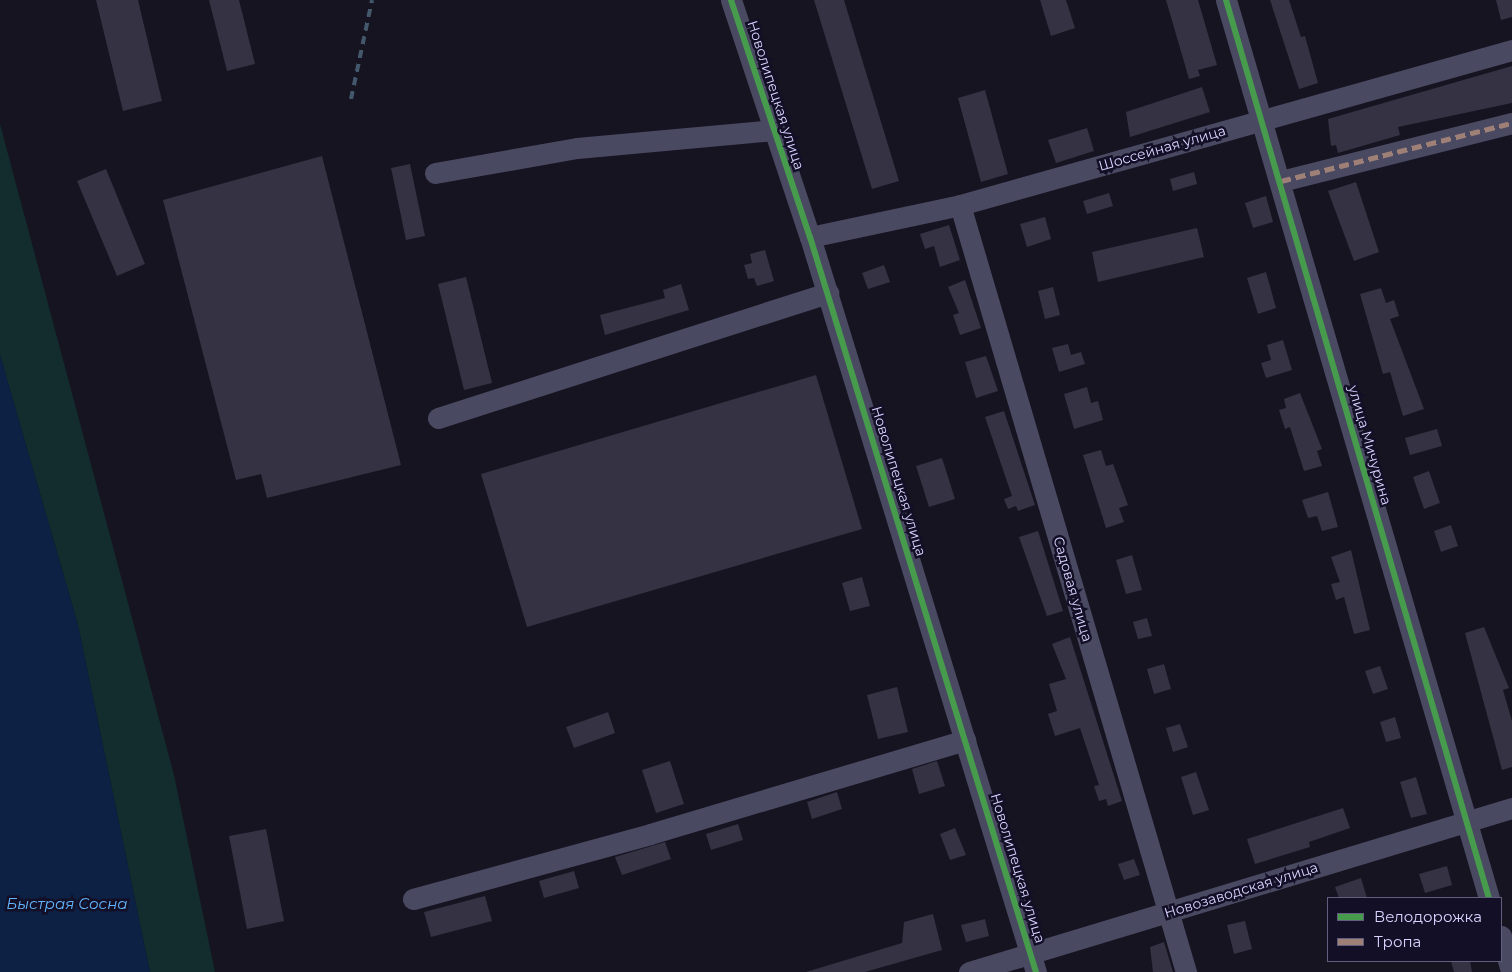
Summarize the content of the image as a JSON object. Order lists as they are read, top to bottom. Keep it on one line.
{"streets":{"street":["Новолипецкая улица","Шоссейная улица","улица Мичурина","Садовая улица","Новозаводская улица"]},"crossings":[["Новолипецкая улица","Шоссейная улица"],["Новолипецкая улица","Новозаводская улица"],["Шоссейная улица","улица Мичурина"],["Шоссейная улица","Садовая улица"],["улица Мичурина","Новозаводская улица"],["Садовая улица","Новозаводская улица"]],"water":["Быстрая Сосна"],"legend":["Велодорожка","Тропа"]}
